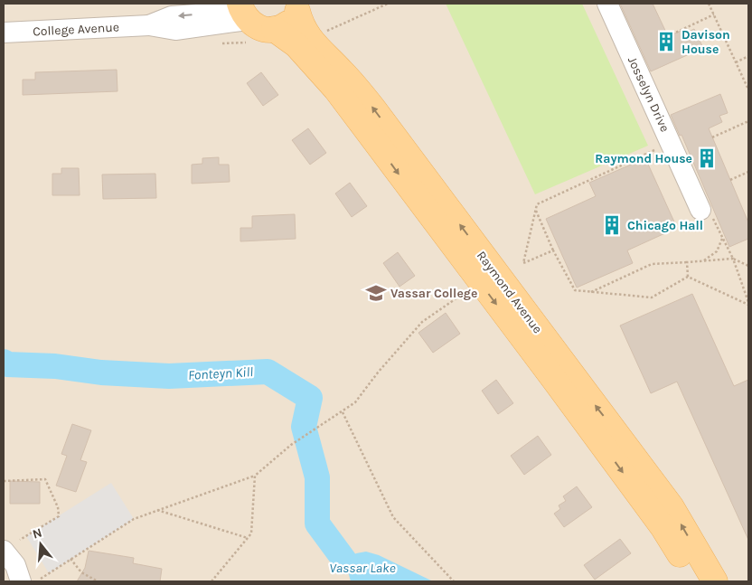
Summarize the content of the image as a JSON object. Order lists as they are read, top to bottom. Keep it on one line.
{"streets":{"main road":["Raymond Avenue"],"street":["College Avenue","Josselyn Drive"]},"water":["Fonteyn Kill","Vassar Lake"],"places":{"building":["Davison House","Raymond House","Chicago Hall"],"school or university":["Vassar College"]},"north":"top"}
